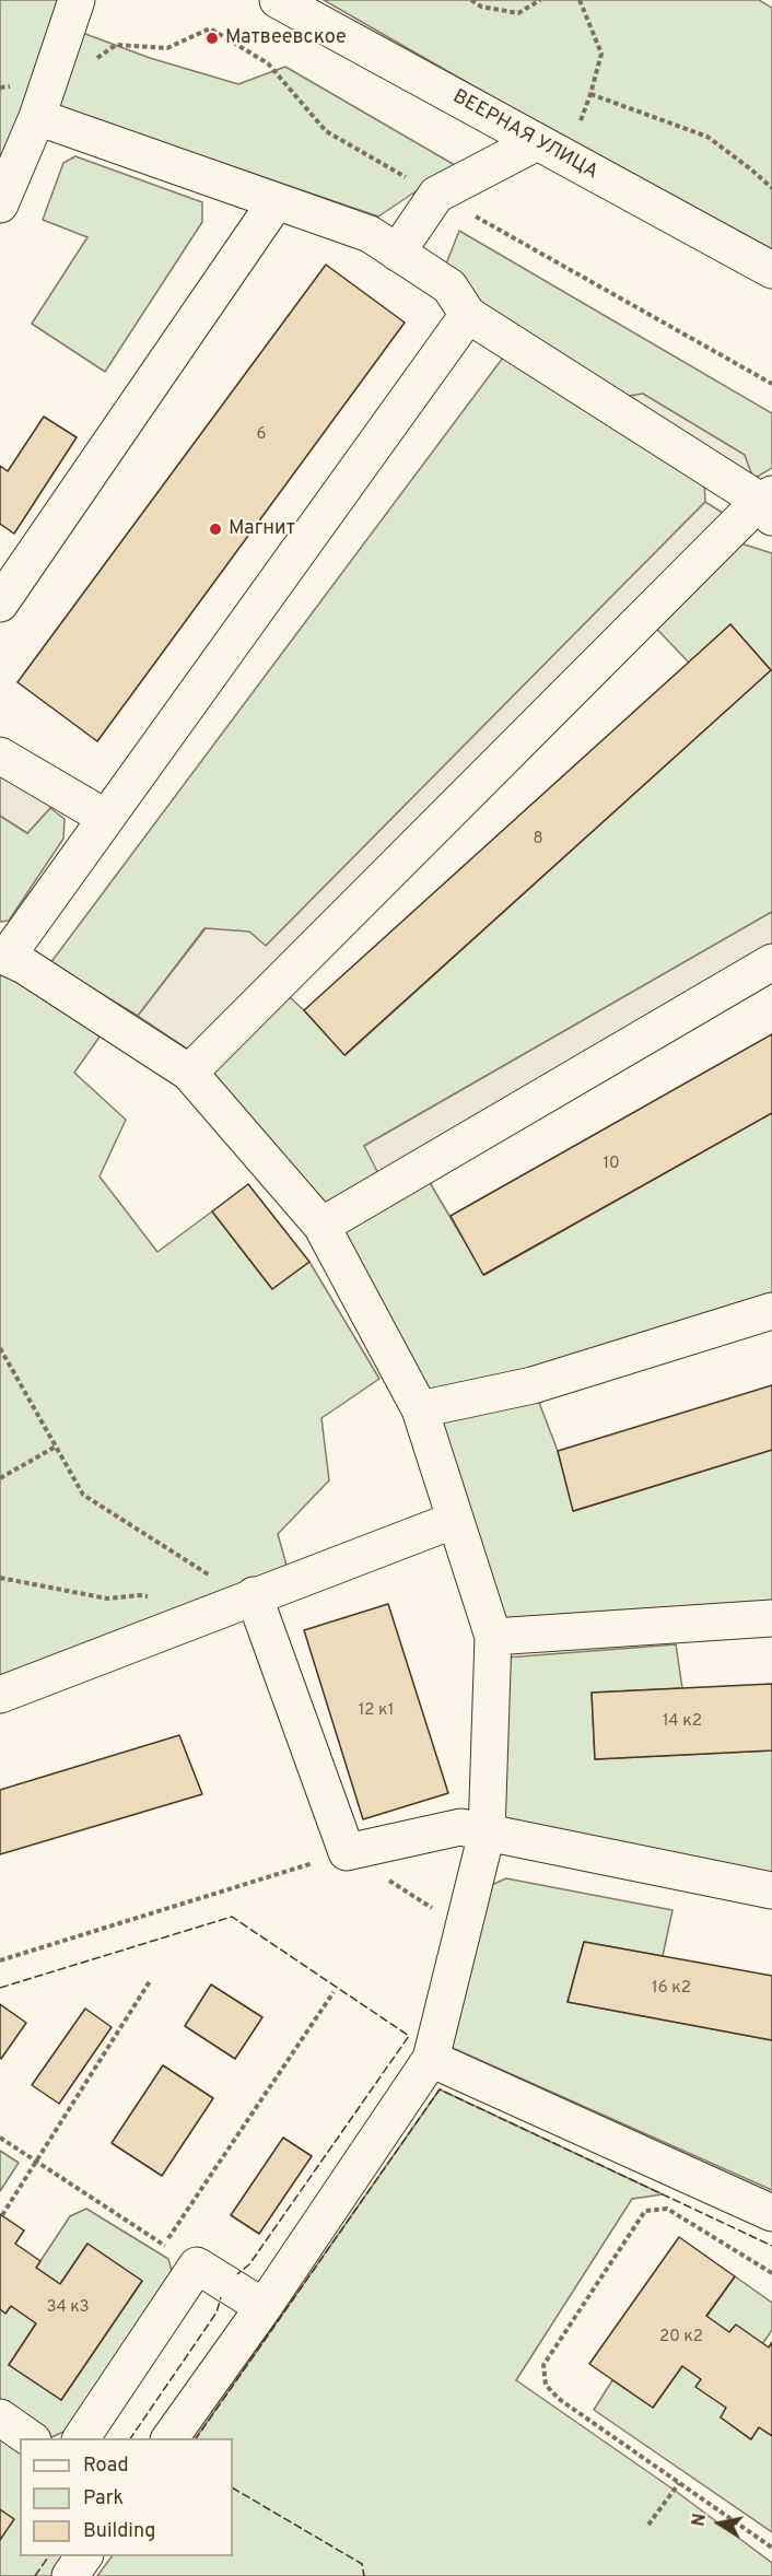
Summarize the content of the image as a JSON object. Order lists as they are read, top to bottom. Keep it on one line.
{"streets":{"street":["ВЕЕРНАЯ УЛИЦА"]},"places":["Матвеевское","Магнит"],"house_numbers":["6","8","10","12 к1","14 к2","16 к2","34 к3","20 к2"],"legend":["Road","Park","Building"],"north":"left"}
